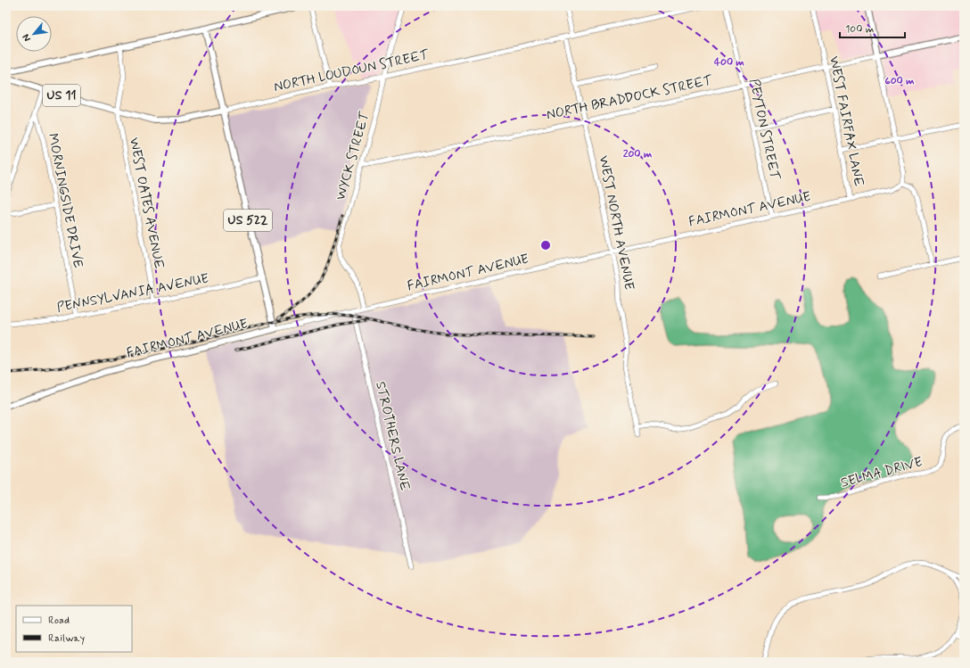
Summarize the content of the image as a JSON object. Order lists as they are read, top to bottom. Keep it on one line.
{"streets":{"main road":["NORTH LOUDOUN STREET","US 11","NORTH BRADDOCK STREET","FAIRMONT AVENUE","US 522"],"street":["WEST FAIRFAX LANE","PEYTON STREET","WYCK STREET","MORNINGSIDE DRIVE","WEST OATES AVENUE","WEST NORTH AVENUE","PENNSYLVANIA AVENUE","STROTHERS LANE","SELMA DRIVE"]},"crossings":[["NORTH LOUDOUN STREET","WYCK STREET"],["NORTH LOUDOUN STREET","WEST OATES AVENUE"],["NORTH LOUDOUN STREET","US 522"],["NORTH LOUDOUN STREET","WEST NORTH AVENUE"],["NORTH BRADDOCK STREET","WEST FAIRFAX LANE"],["NORTH BRADDOCK STREET","PEYTON STREET"],["NORTH BRADDOCK STREET","WYCK STREET"],["NORTH BRADDOCK STREET","WEST NORTH AVENUE"],["WEST FAIRFAX LANE","FAIRMONT AVENUE"],["PEYTON STREET","FAIRMONT AVENUE"],["WYCK STREET","FAIRMONT AVENUE"],["MORNINGSIDE DRIVE","PENNSYLVANIA AVENUE"],["WEST OATES AVENUE","PENNSYLVANIA AVENUE"],["FAIRMONT AVENUE","US 522"],["FAIRMONT AVENUE","WEST NORTH AVENUE"],["FAIRMONT AVENUE","STROTHERS LANE"],["US 522","PENNSYLVANIA AVENUE"]],"legend":["Road","Railway"],"scale_bar":"100 m","north":"bottom left","rings":["400 m","600 m","200 m"]}
